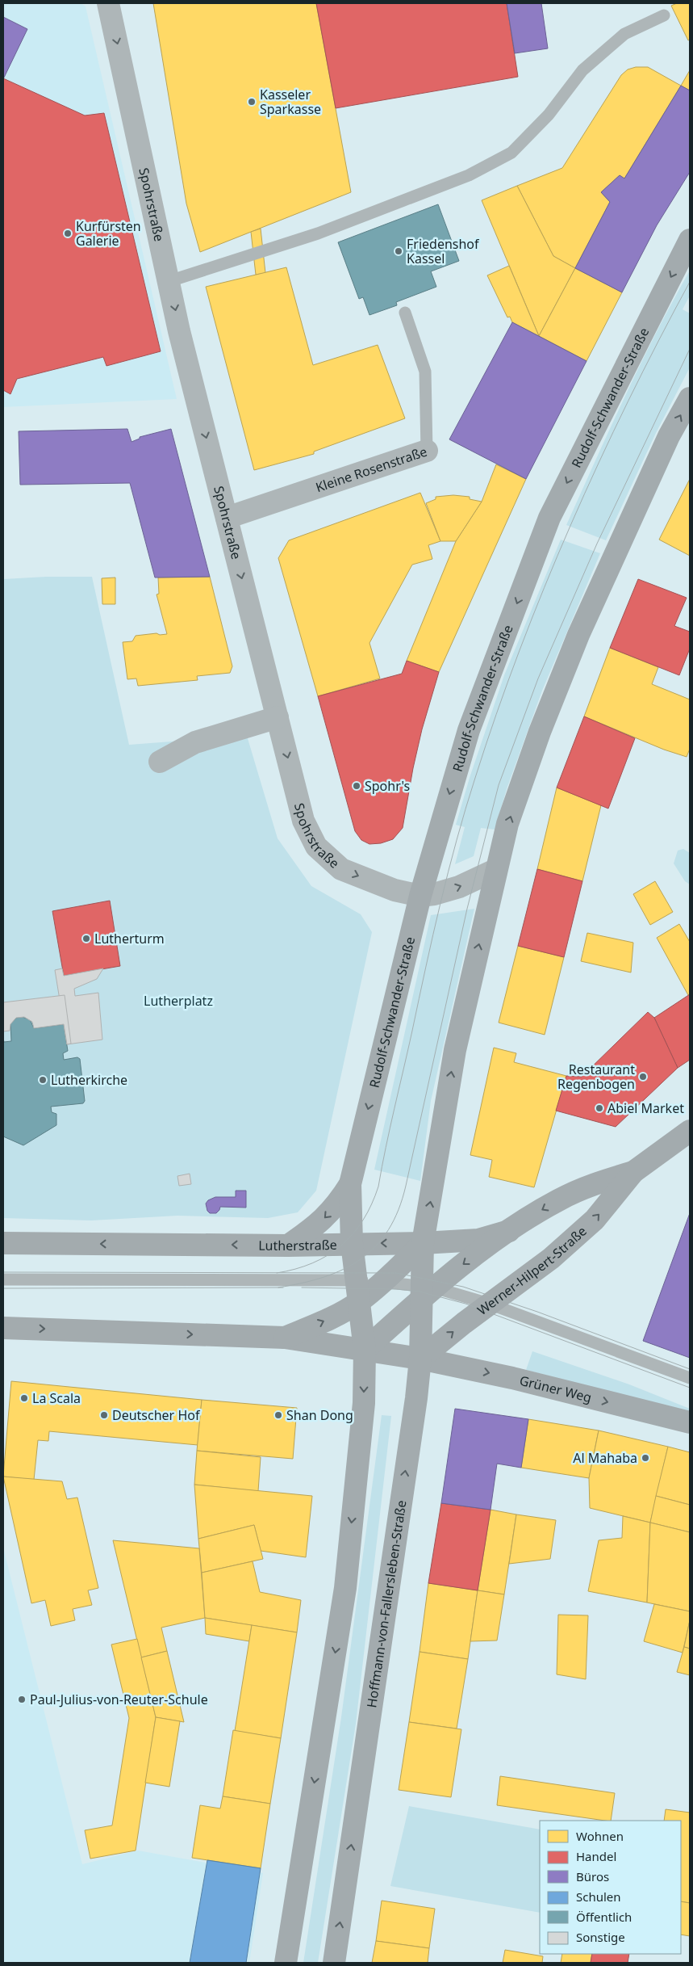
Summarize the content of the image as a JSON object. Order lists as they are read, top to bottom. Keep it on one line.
{"streets":{"main road":["Rudolf-Schwander-Straße","Lutherstraße","Werner-Hilpert-Straße","Grüner Weg","Hoffmann-von-Fallersleben-Straße"],"street":["Spohrstraße","Kleine Rosenstraße"]},"crossings":[["Spohrstraße","Rudolf-Schwander-Straße"],["Spohrstraße","Kleine Rosenstraße"],["Rudolf-Schwander-Straße","Lutherstraße"],["Rudolf-Schwander-Straße","Werner-Hilpert-Straße"],["Lutherstraße","Werner-Hilpert-Straße"],["Lutherstraße","Hoffmann-von-Fallersleben-Straße"],["Werner-Hilpert-Straße","Grüner Weg"],["Werner-Hilpert-Straße","Hoffmann-von-Fallersleben-Straße"],["Grüner Weg","Hoffmann-von-Fallersleben-Straße"]],"one_way":["Spohrstraße","Grüner Weg"],"parks":["Lutherplatz"],"places":["Kasseler Sparkasse","Kurfürsten Galerie","Friedenshof Kassel","Spohr's","Lutherturm","Restaurant Regenbogen","Lutherkirche","Abiel Market","La Scala","Deutscher Hof","Shan Dong","Al Mahaba","Paul-Julius-von-Reuter-Schule"],"legend":["Wohnen","Handel","Büros","Schulen","Öffentlich","Sonstige"]}
